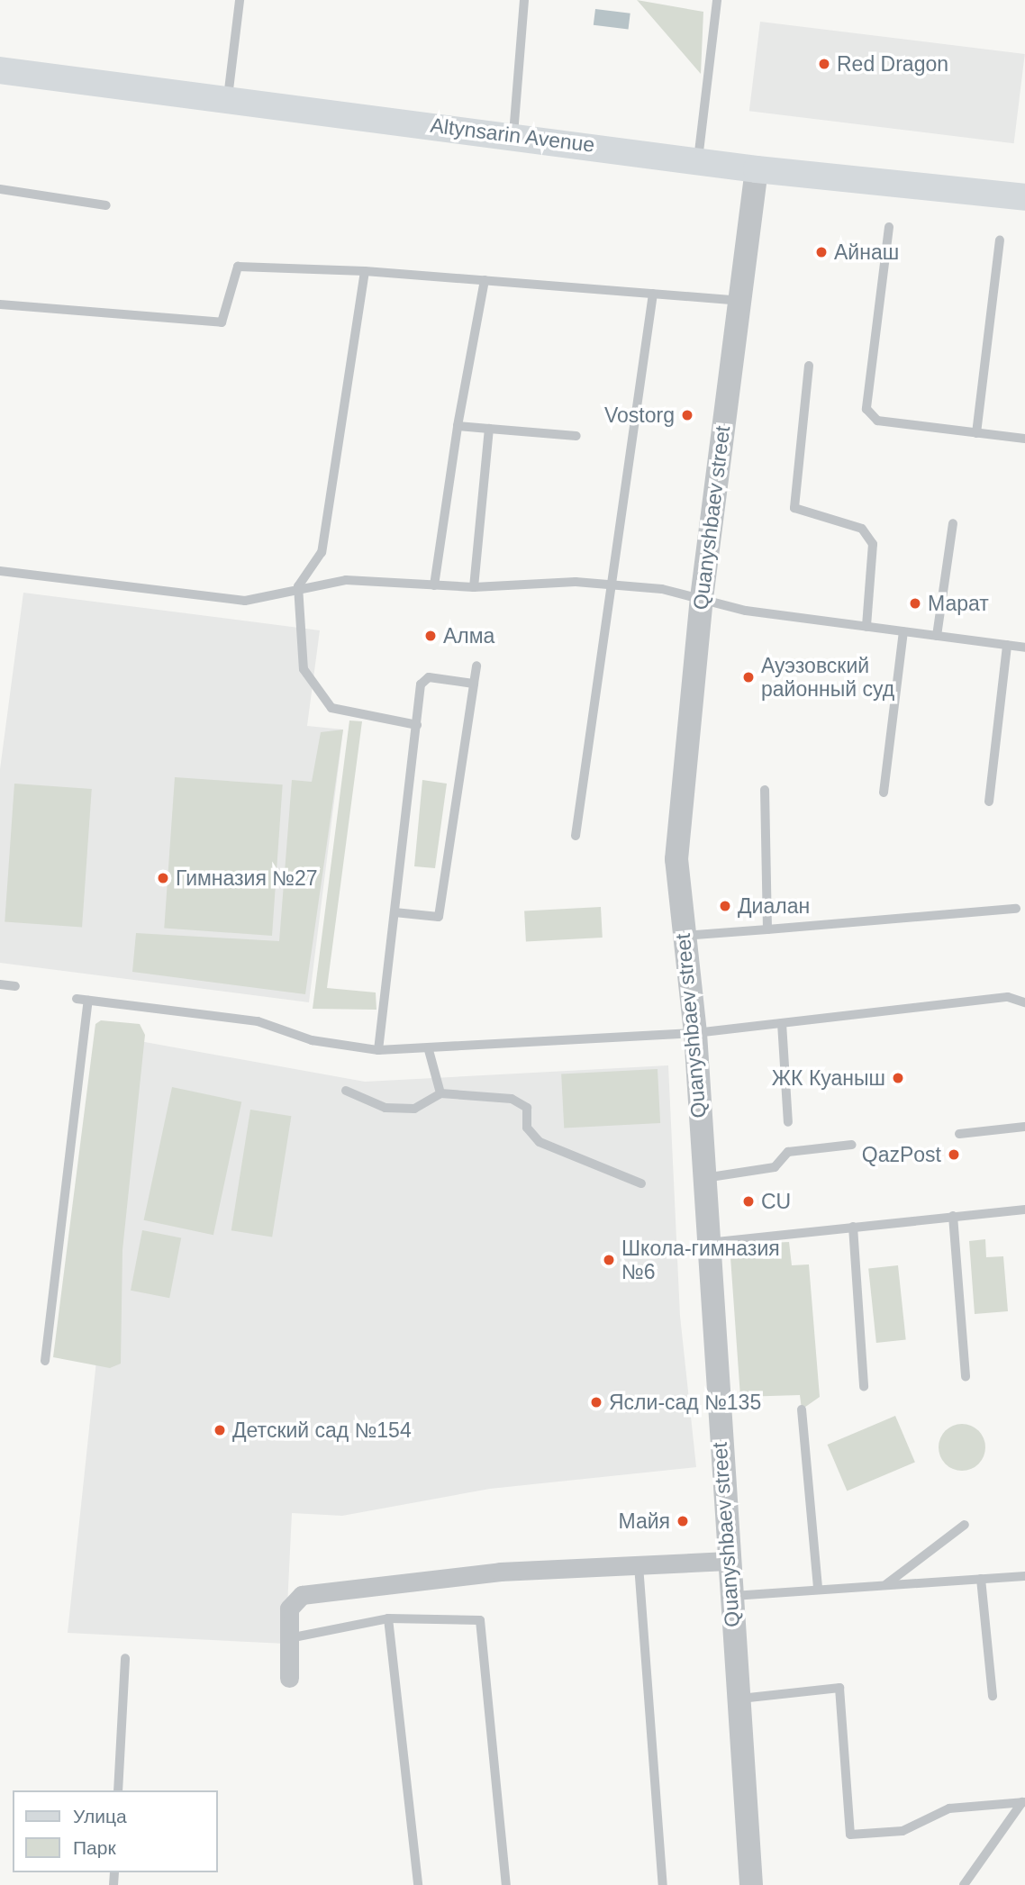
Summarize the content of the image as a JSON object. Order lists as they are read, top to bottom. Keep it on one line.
{"streets":{"main road":["Altynsarin Avenue"],"street":["Quanyshbaev street"]},"crossings":[["Altynsarin Avenue","Quanyshbaev street"]],"places":["Red Dragon","Айнаш","Vostorg","Марат","Алма","Ауэзовский районный суд","Гимназия №27","Диалан","ЖК Куаныш","QazPost","CU","Школа-гимназия №6","Ясли-сад №135","Детский сад №154","Майя"],"legend":["Улица","Парк"]}
